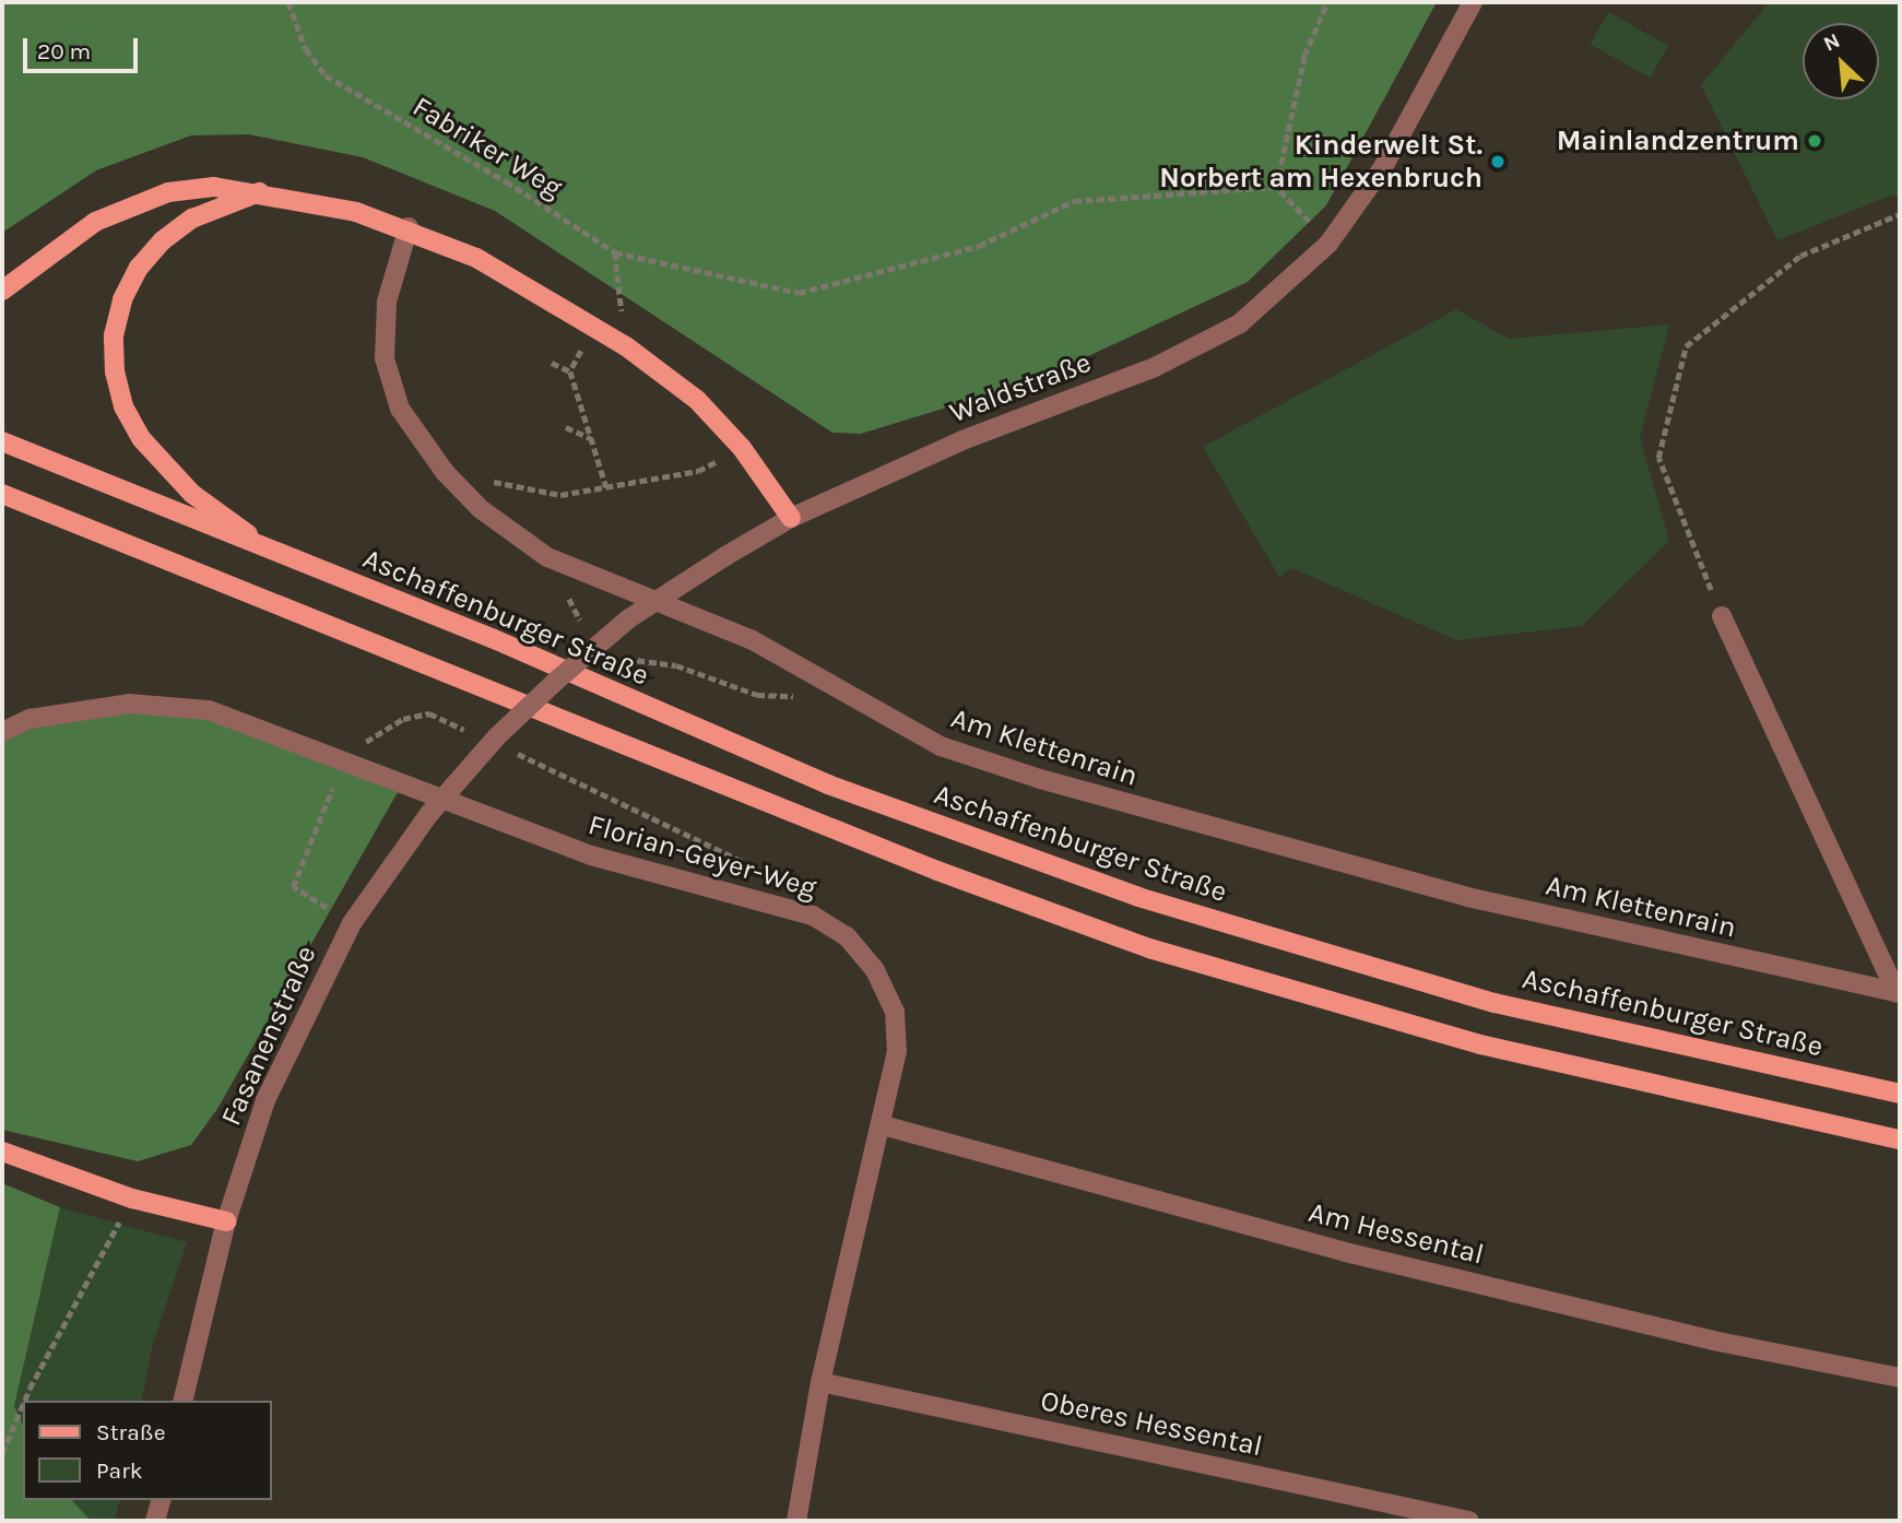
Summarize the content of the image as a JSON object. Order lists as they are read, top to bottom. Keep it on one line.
{"streets":{"main road":["Aschaffenburger Straße"],"street":["Waldstraße","Am Klettenrain","Florian-Geyer-Weg","Fasanenstraße","Am Hessental","Oberes Hessental"],"path":["Fabriker Weg"]},"crossings":[["Waldstraße","Fasanenstraße"],["Florian-Geyer-Weg","Am Hessental"],["Florian-Geyer-Weg","Oberes Hessental"]],"places":["Mainlandzentrum","Kinderwelt St. Norbert am Hexenbruch"],"legend":["Straße","Park"],"scale_bar":"20 m","north":"top left"}
